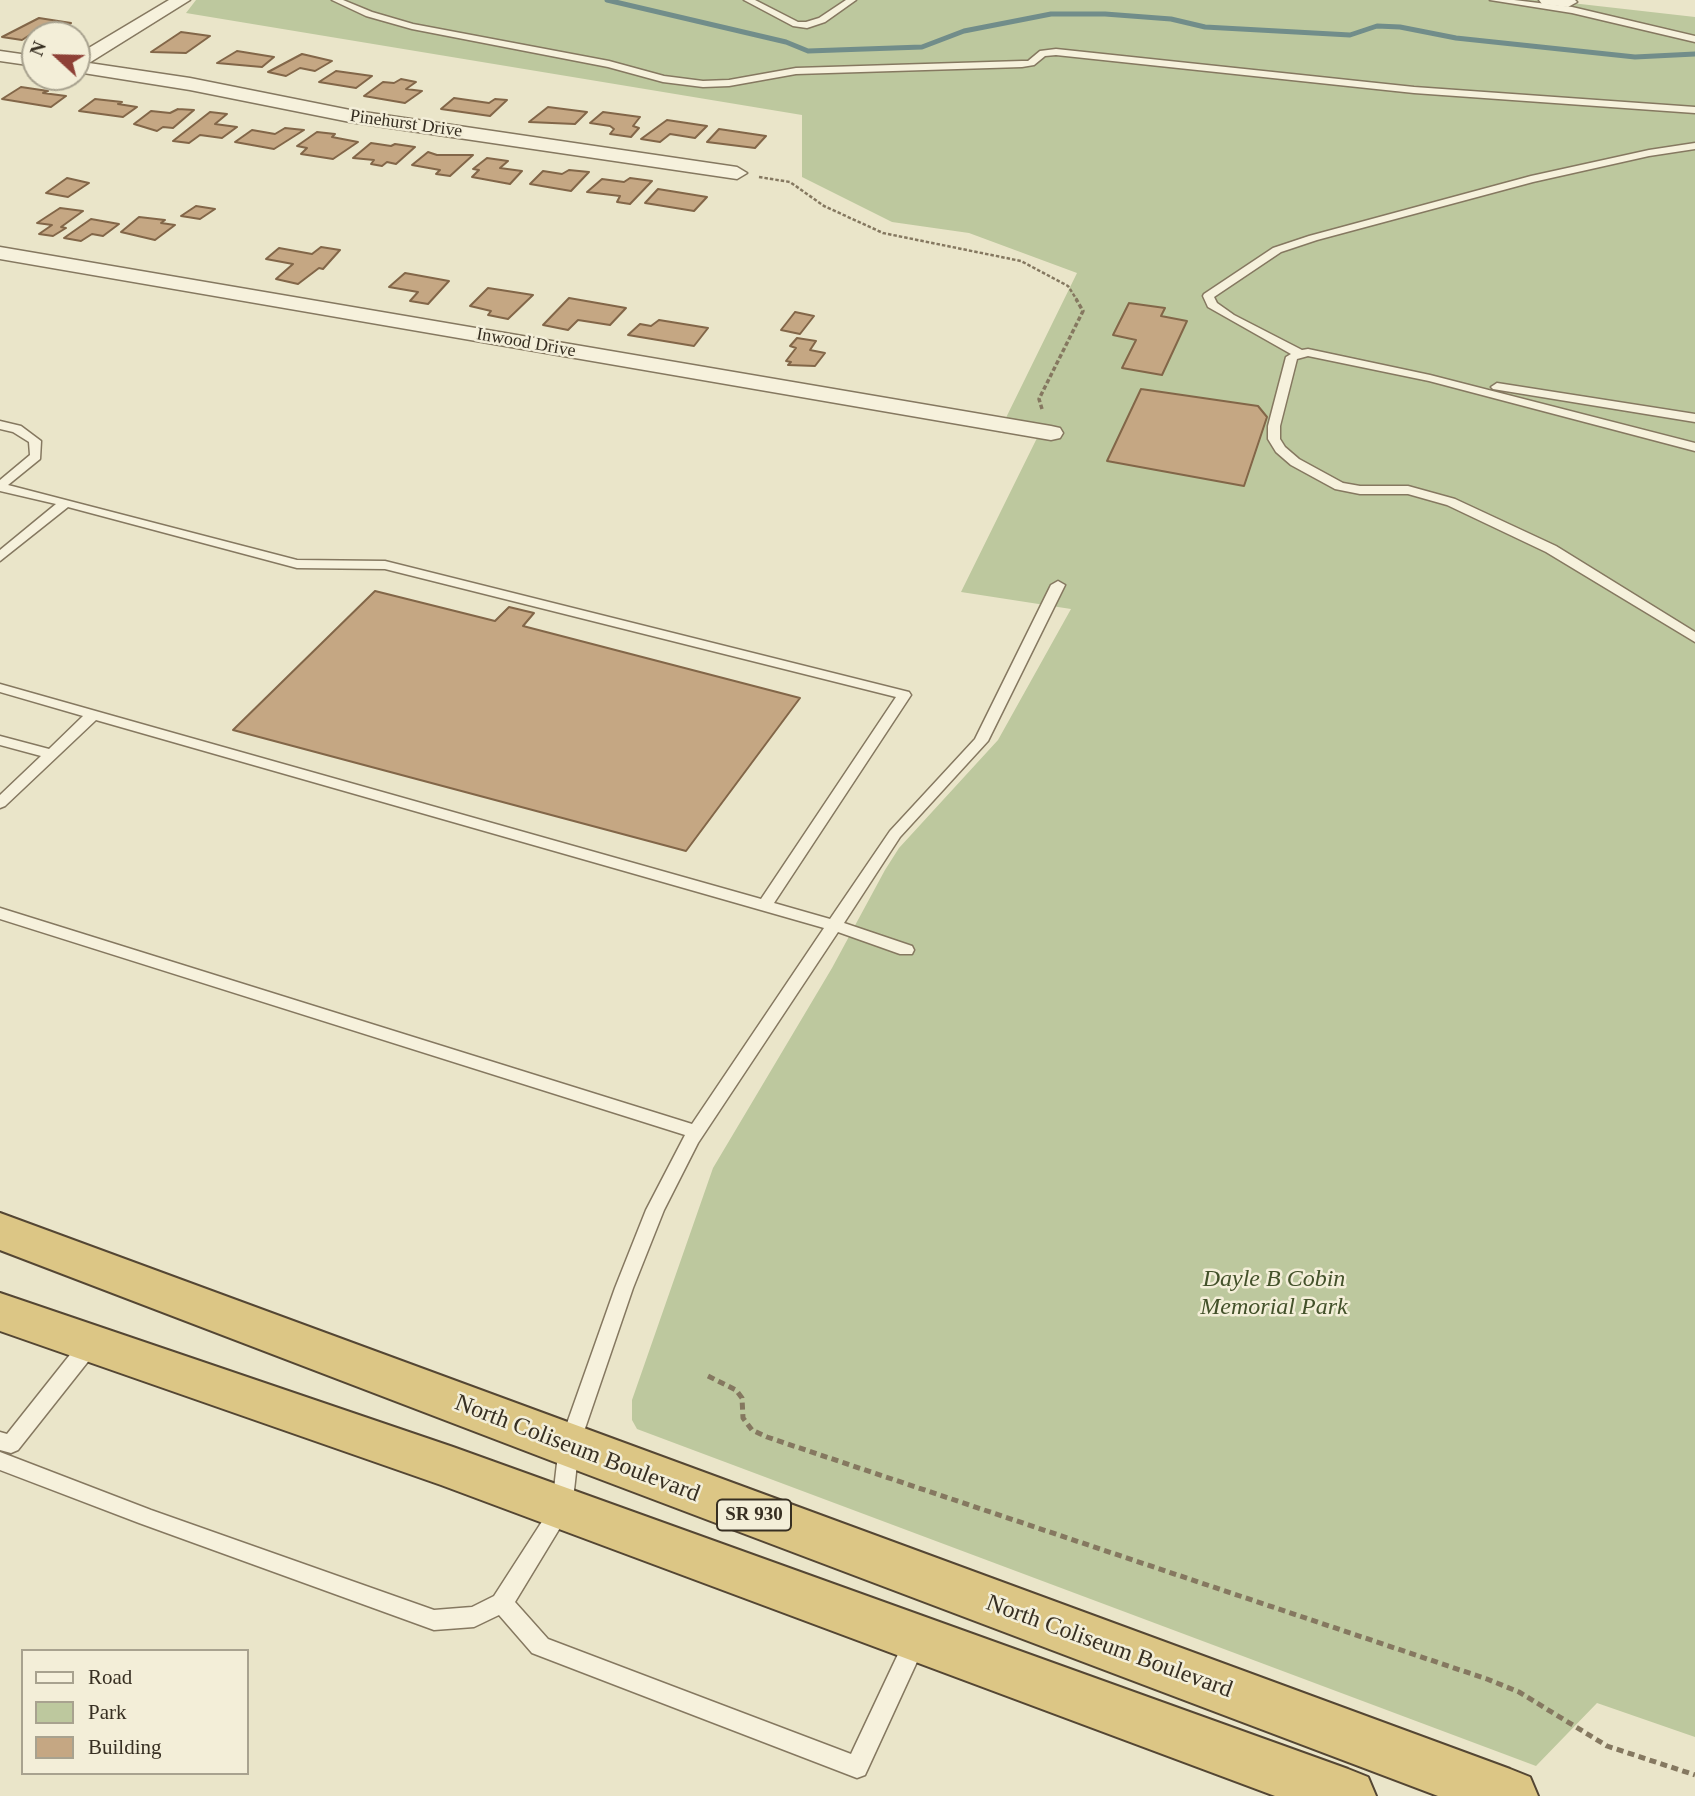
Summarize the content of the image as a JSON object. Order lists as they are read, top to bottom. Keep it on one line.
{"streets":{"highway":["North Coliseum Boulevard","SR 930"],"street":["Pinehurst Drive","Inwood Drive"]},"parks":["Dayle B Cobin Memorial Park"],"legend":["Road","Park","Building"],"north":"left"}
